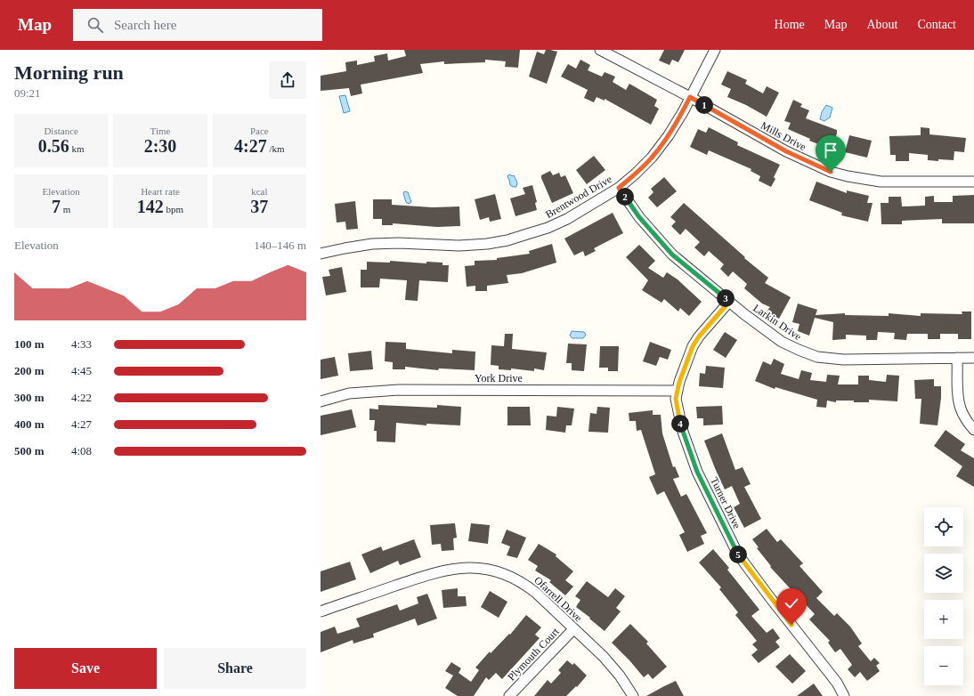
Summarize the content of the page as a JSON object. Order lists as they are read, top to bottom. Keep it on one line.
{"streets":{"street":["Mills Drive","Brentwood Drive","Larkin Drive","York Drive","Turner Drive","Ofarrell Drive","Plymouth Court"]},"crossings":[["Mills Drive","Brentwood Drive"],["Brentwood Drive","Larkin Drive"],["Larkin Drive","Turner Drive"],["York Drive","Turner Drive"],["Ofarrell Drive","Plymouth Court"]],"page":{"header":"Map","search":"Search here","nav":["Home","Map","About","Contact"],"heading":["Morning run","09:21"],"pins":["1","2","3","4","5"],"stats":[["Distance","0.56 km"],["Time","2:30"],["Pace","4:27 /km"],["Elevation","7 m"],["Heart rate","142 bpm"],["kcal","37"]],"chart":["Elevation","140–146 m"],"list":[{"name":"100 m","note":"4:33"},{"name":"200 m","note":"4:45"},{"name":"300 m","note":"4:22"},{"name":"400 m","note":"4:27"},{"name":"500 m","note":"4:08"}],"map_buttons":["+","−"],"buttons":["Save","Share"]}}
